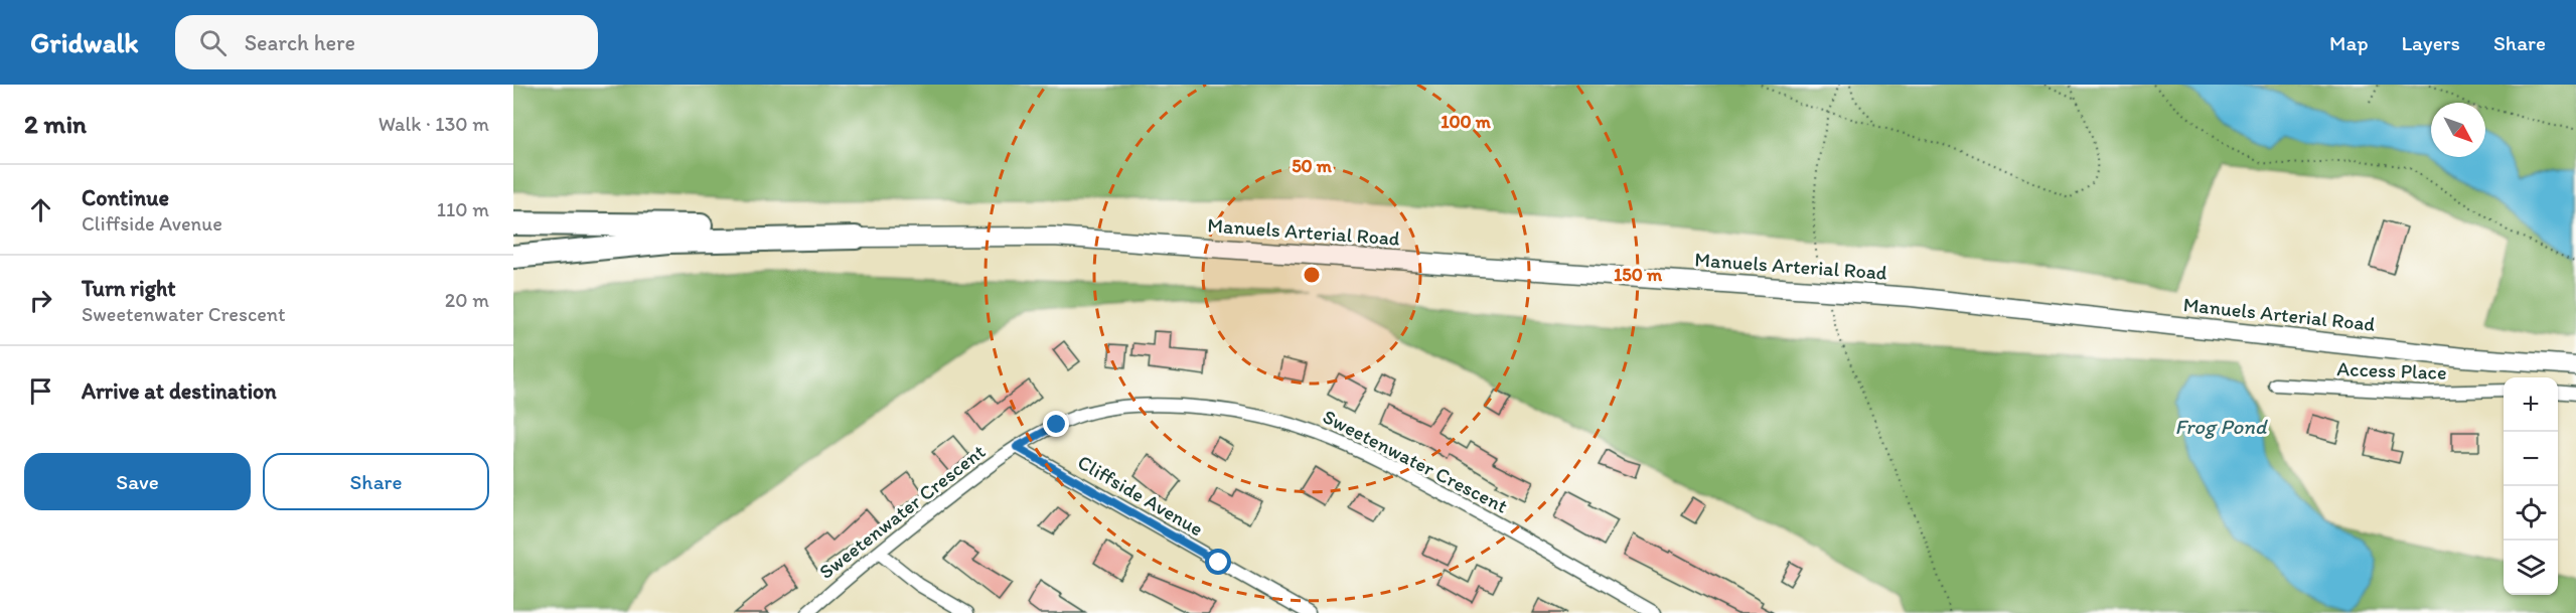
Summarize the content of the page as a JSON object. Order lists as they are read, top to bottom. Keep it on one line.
{"streets":{"main road":["Manuels Arterial Road"],"street":["Access Place","Sweetenwater Crescent","Cliffside Avenue"]},"crossings":[["Sweetenwater Crescent","Cliffside Avenue"]],"water":["Frog Pond"],"north":"bottom right","page":{"header":"Gridwalk","search":"Search here","nav":["Map","Layers","Share"],"heading":["2 min","Walk · 130 m"],"list":[["Continue","Cliffside Avenue","110 m"],["Turn right","Sweetenwater Crescent","20 m"],"Arrive at destination"],"map_buttons":["+","−"],"buttons":["Save","Share"]},"rings":["100 m","50 m","150 m"]}
